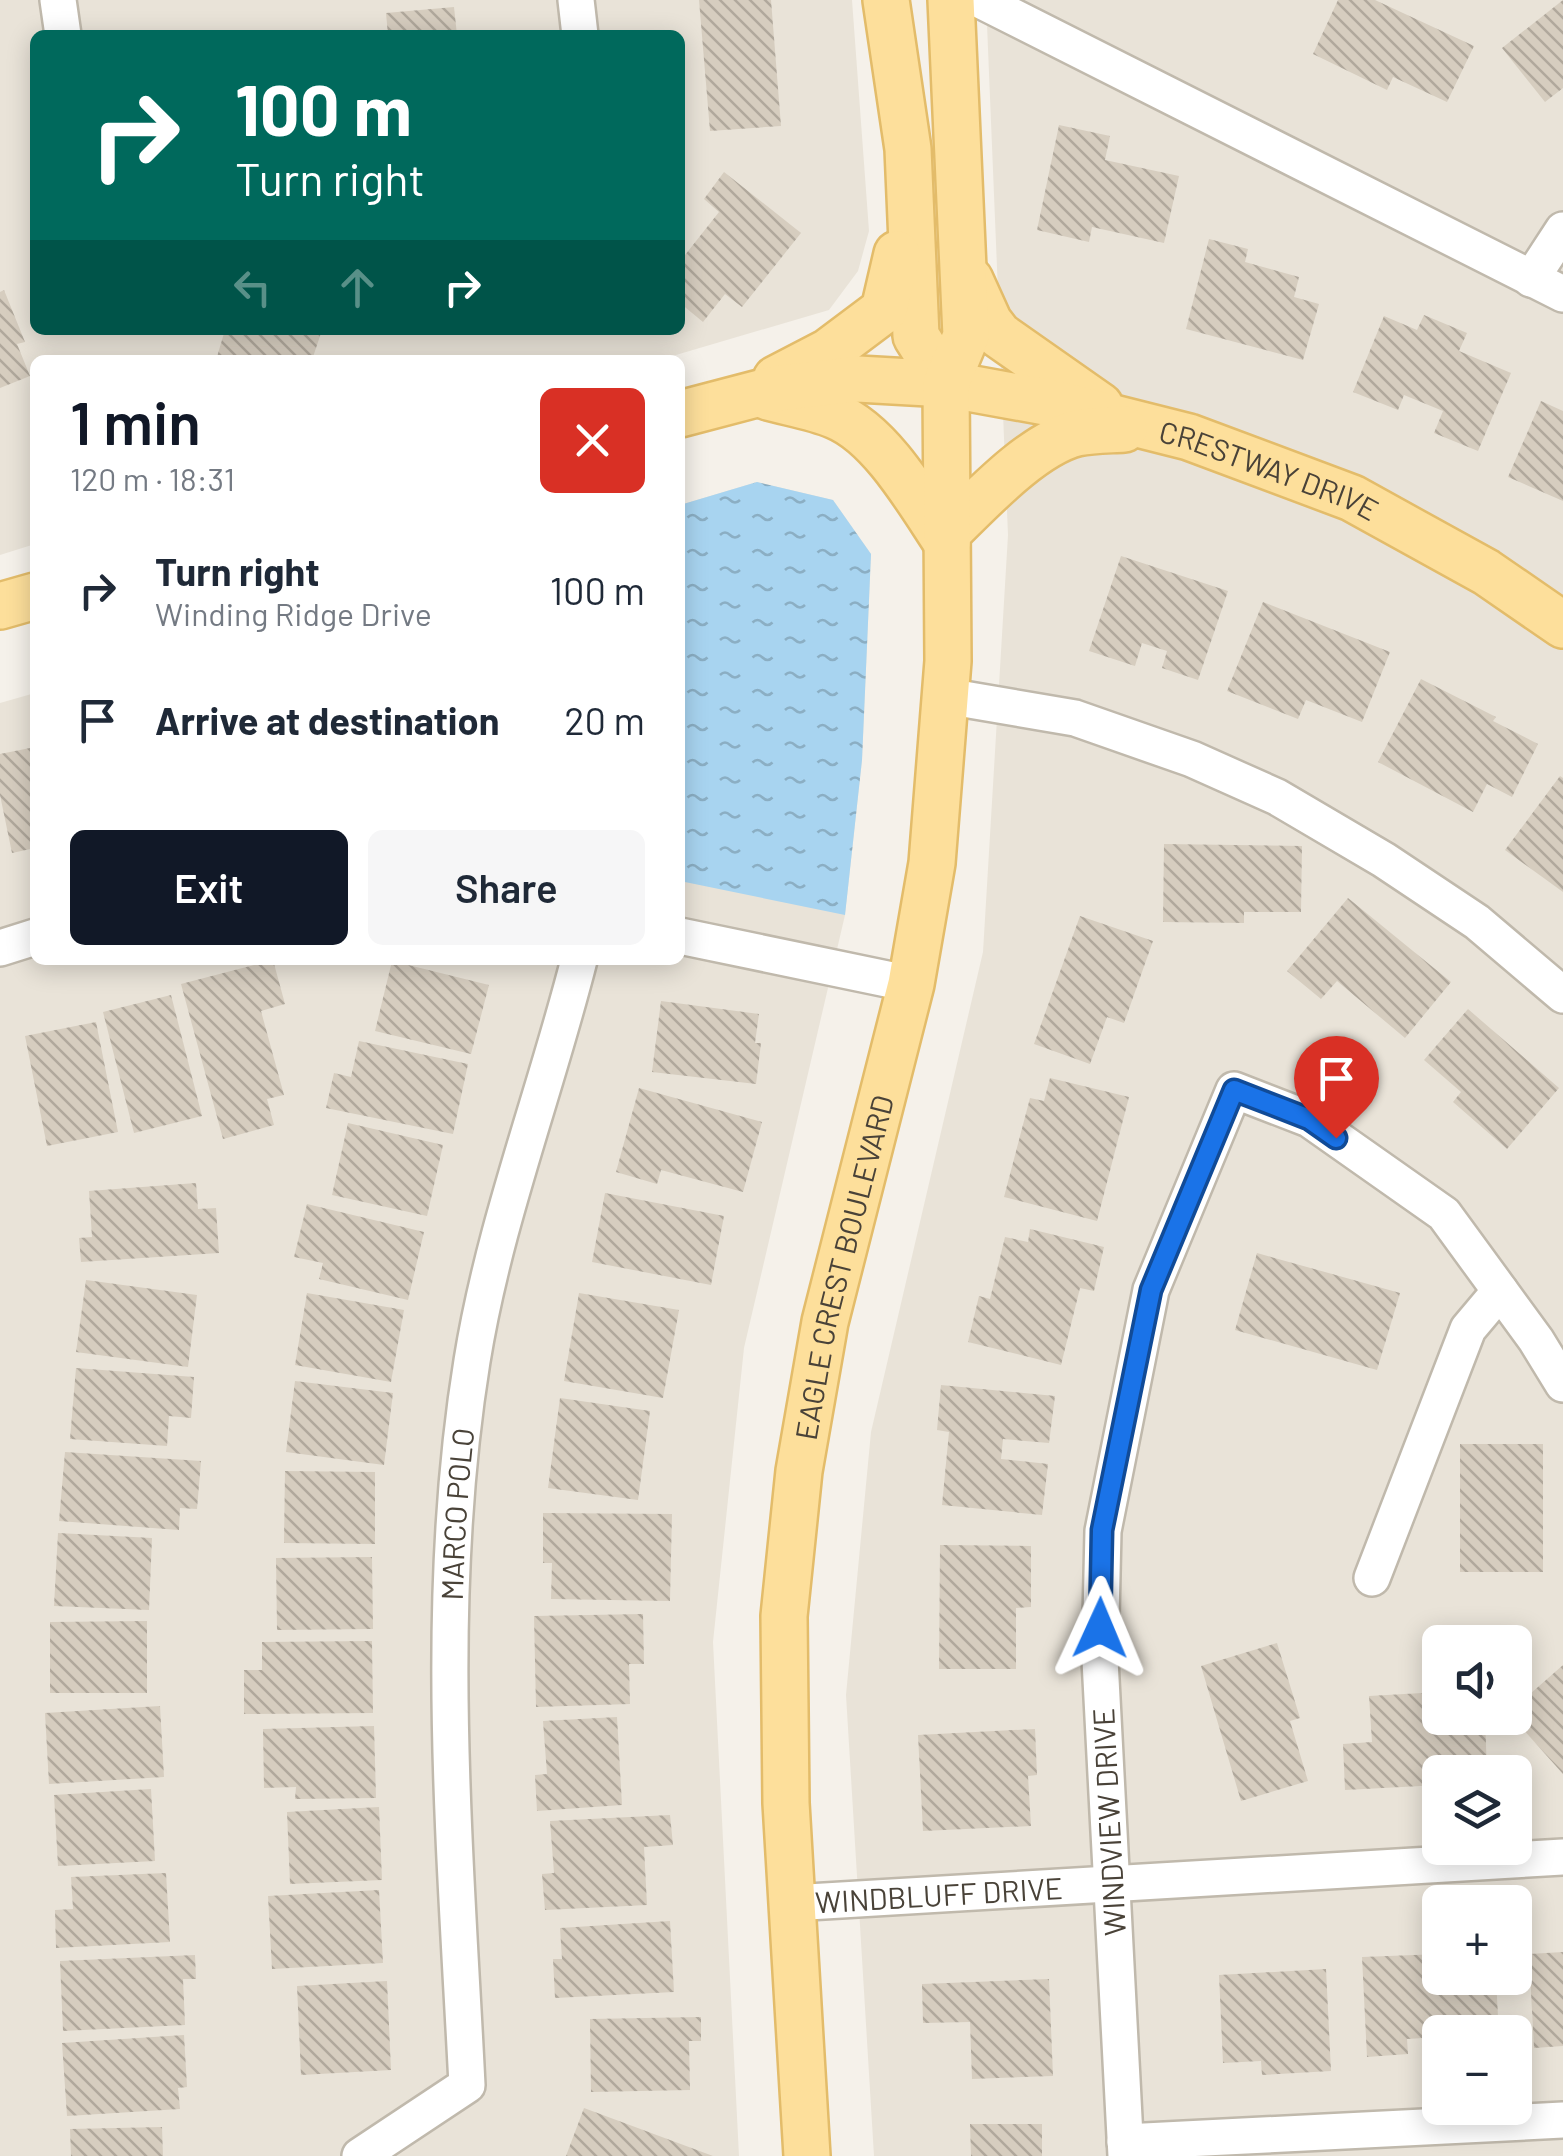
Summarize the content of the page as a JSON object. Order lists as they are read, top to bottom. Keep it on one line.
{"streets":{"main road":["CRESTWAY DRIVE","EAGLE CREST BOULEVARD"],"street":["MARCO POLO","WINDVIEW DRIVE","WINDBLUFF DRIVE"]},"crossings":[["CRESTWAY DRIVE","EAGLE CREST BOULEVARD"],["EAGLE CREST BOULEVARD","WINDBLUFF DRIVE"],["WINDVIEW DRIVE","WINDBLUFF DRIVE"]],"page":{"turn":["100 m","Turn right"],"heading":["1 min","120 m · 18:31"],"list":[{"name":"Turn right","note":"Winding Ridge Drive","value":"100 m"},{"name":"Arrive at destination","value":"20 m"}],"buttons":["Exit","Share"],"map_buttons":["+","−"]}}
